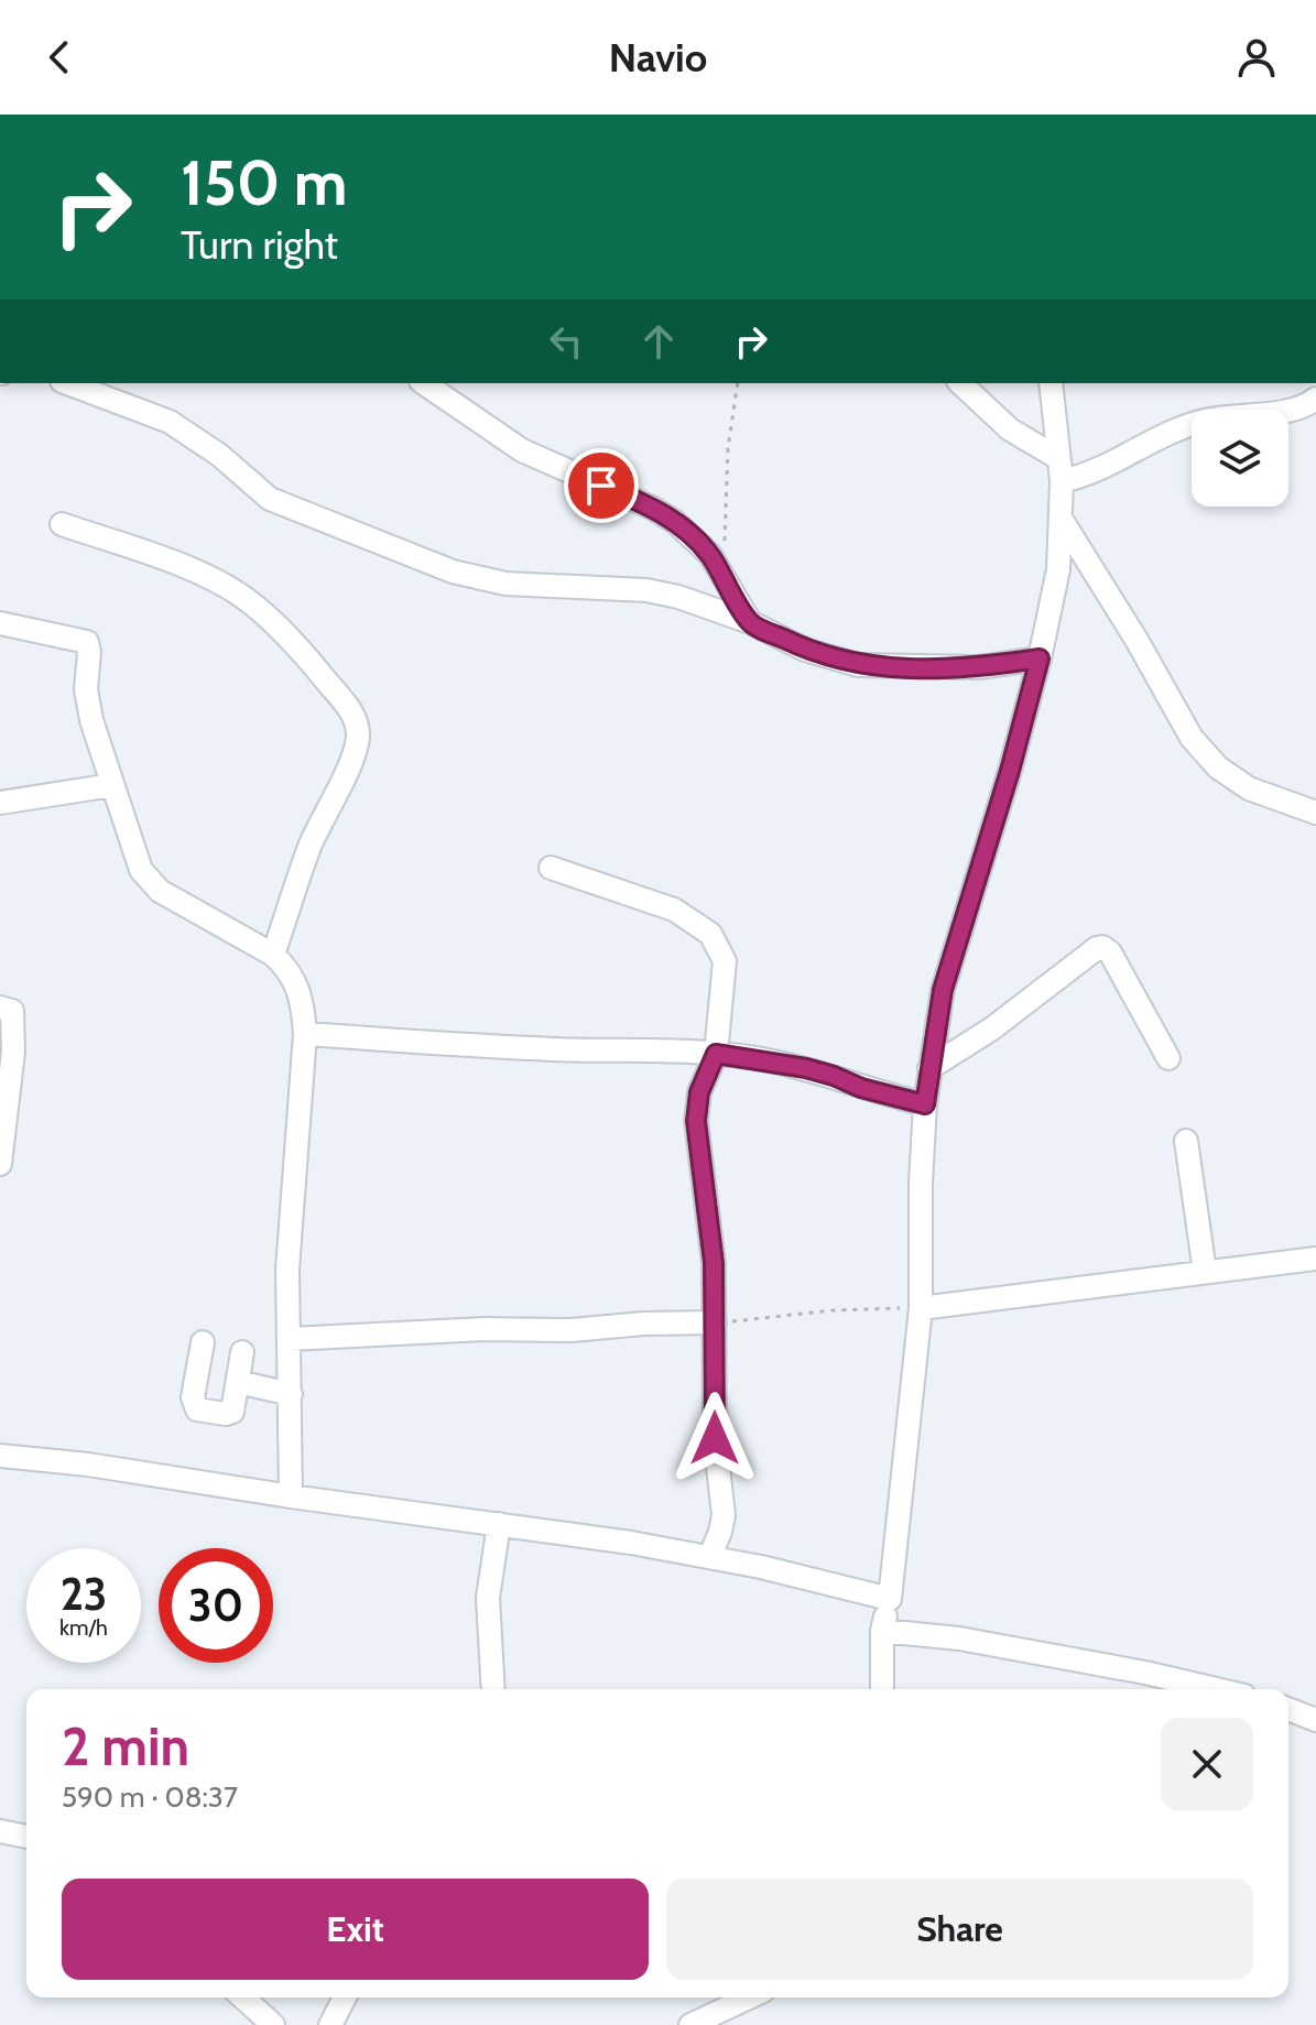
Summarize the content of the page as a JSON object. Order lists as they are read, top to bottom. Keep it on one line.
{"page":{"header":"Navio","turn":["150 m","Turn right"],"speed":"23 km/h","limit":"30","heading":["2 min","590 m · 08:37"],"buttons":["Exit","Share"]}}
